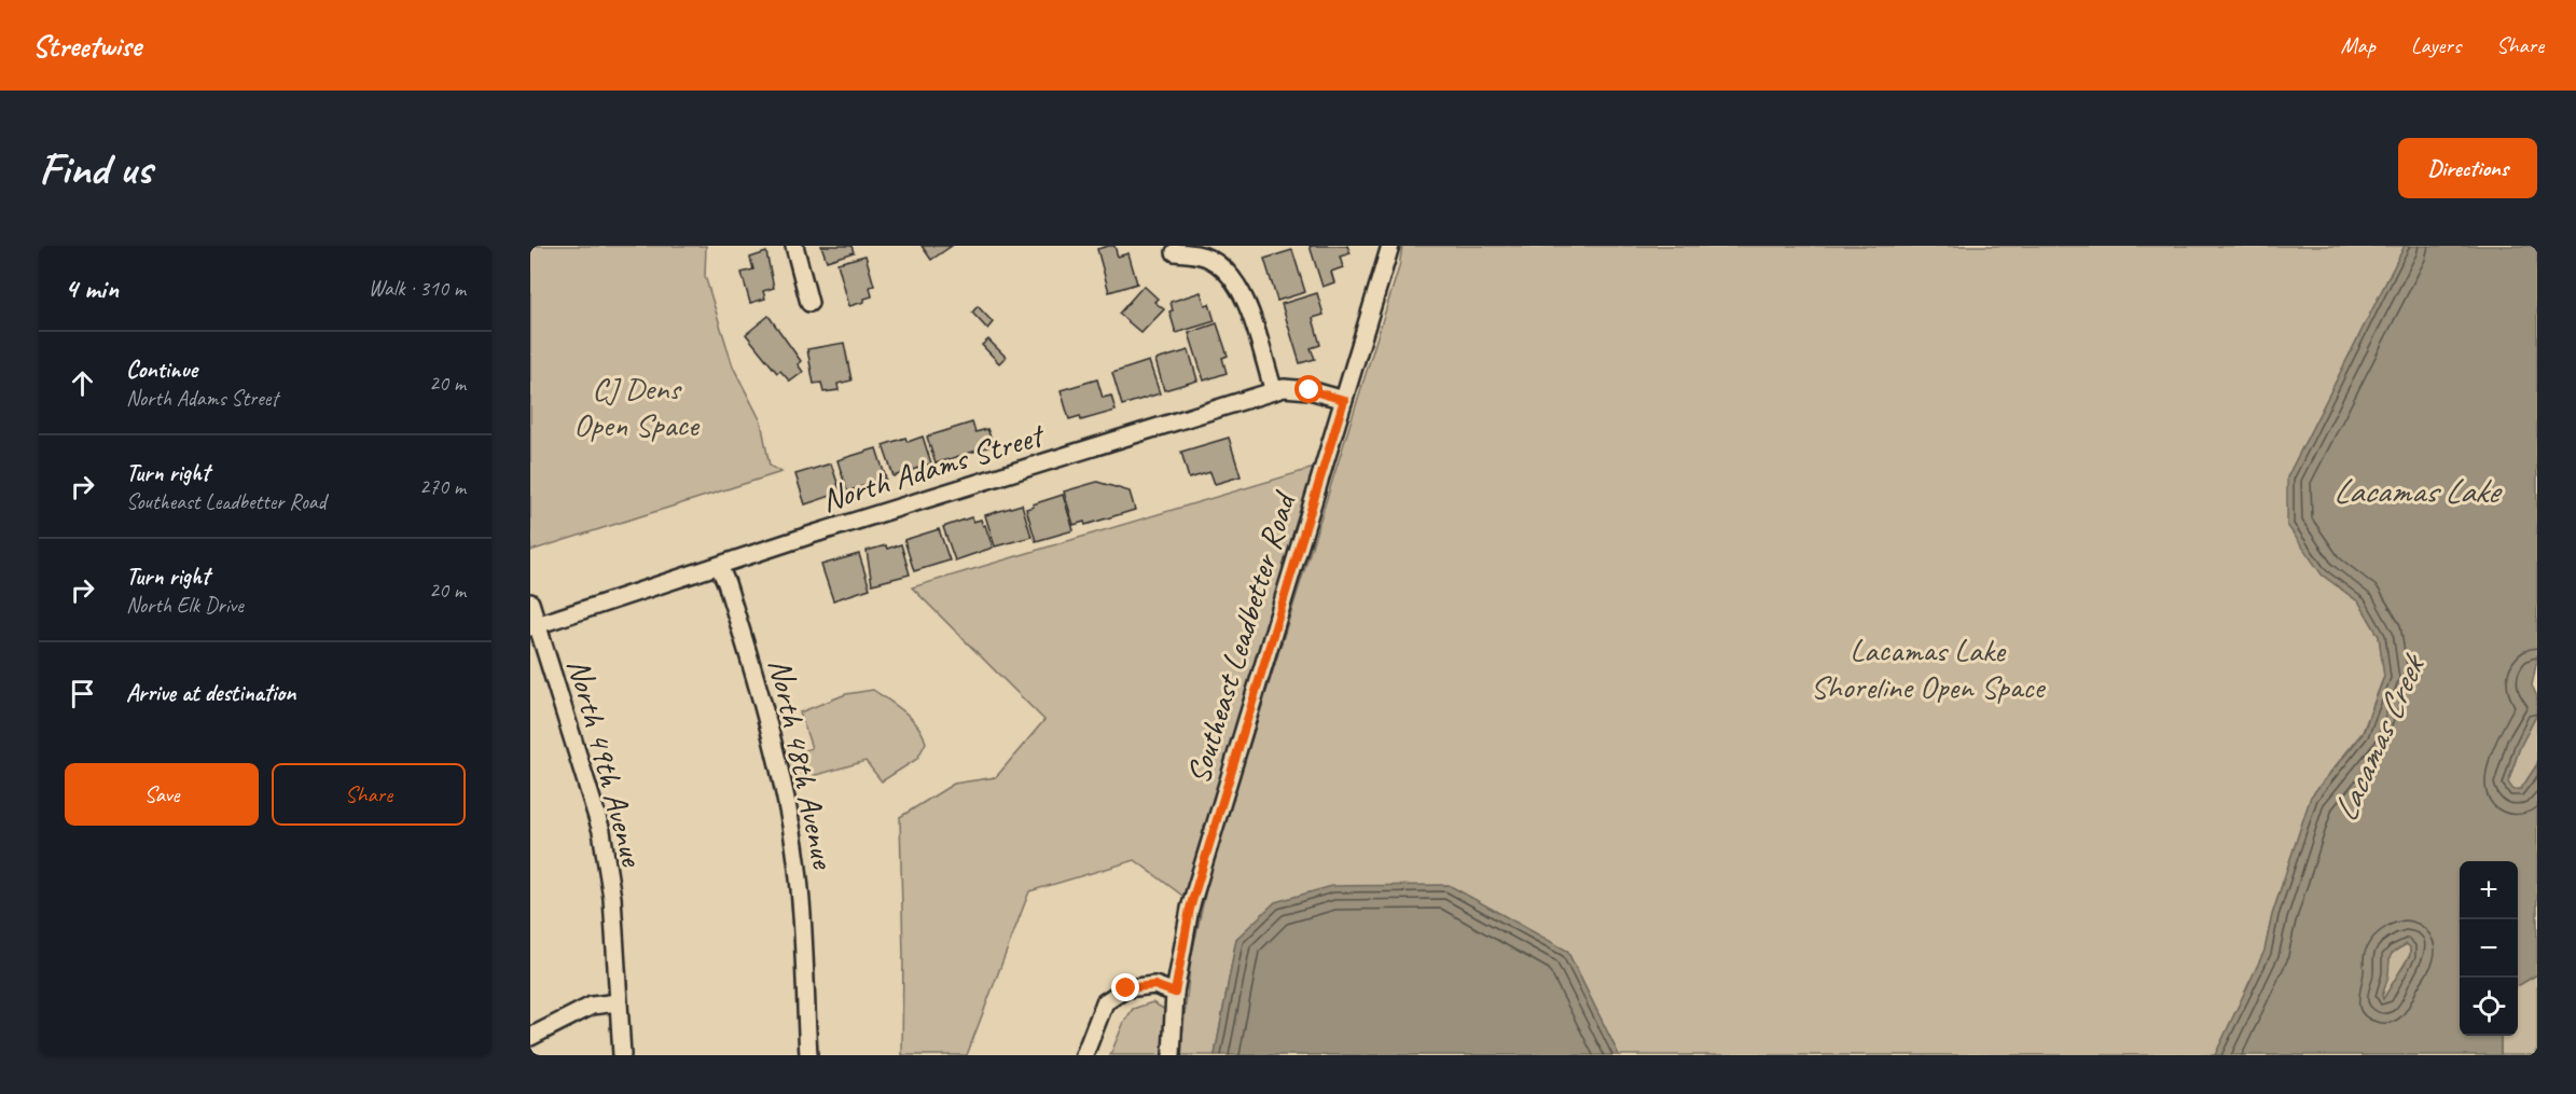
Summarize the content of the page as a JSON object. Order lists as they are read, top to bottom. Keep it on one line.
{"streets":{"street":["North Adams Street","Southeast Leadbetter Road","North 49th Avenue","North 48th Avenue"]},"crossings":[["North Adams Street","Southeast Leadbetter Road"],["North Adams Street","North 49th Avenue"],["North Adams Street","North 48th Avenue"]],"water":["Lacamas Lake","Lacamas Creek"],"parks":["CJ Dens Open Space","Lacamas Lake Shoreline Open Space"],"page":{"header":"Streetwise","nav":["Map","Layers","Share"],"buttons":["Directions",["Save","Share"]],"title":"Find us","heading":["4 min","Walk · 310 m"],"list":[["Continue","North Adams Street","20 m"],["Turn right","Southeast Leadbetter Road","270 m"],["Turn right","North Elk Drive","20 m"],"Arrive at destination"],"map_buttons":["+","−"]}}
